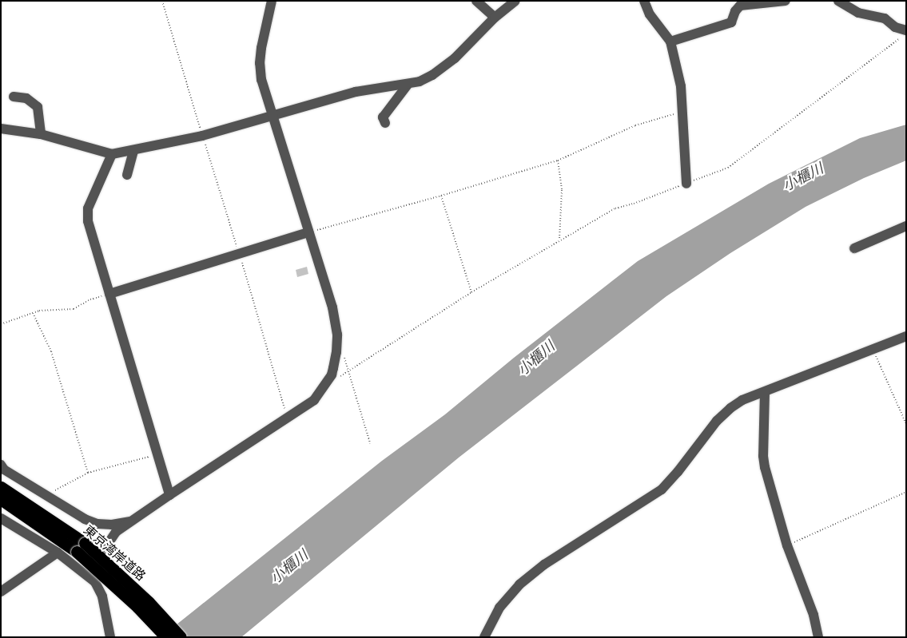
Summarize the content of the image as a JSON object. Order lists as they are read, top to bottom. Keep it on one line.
{"streets":{"highway":["東京湾岸道路"]},"water":["小櫃川"]}
